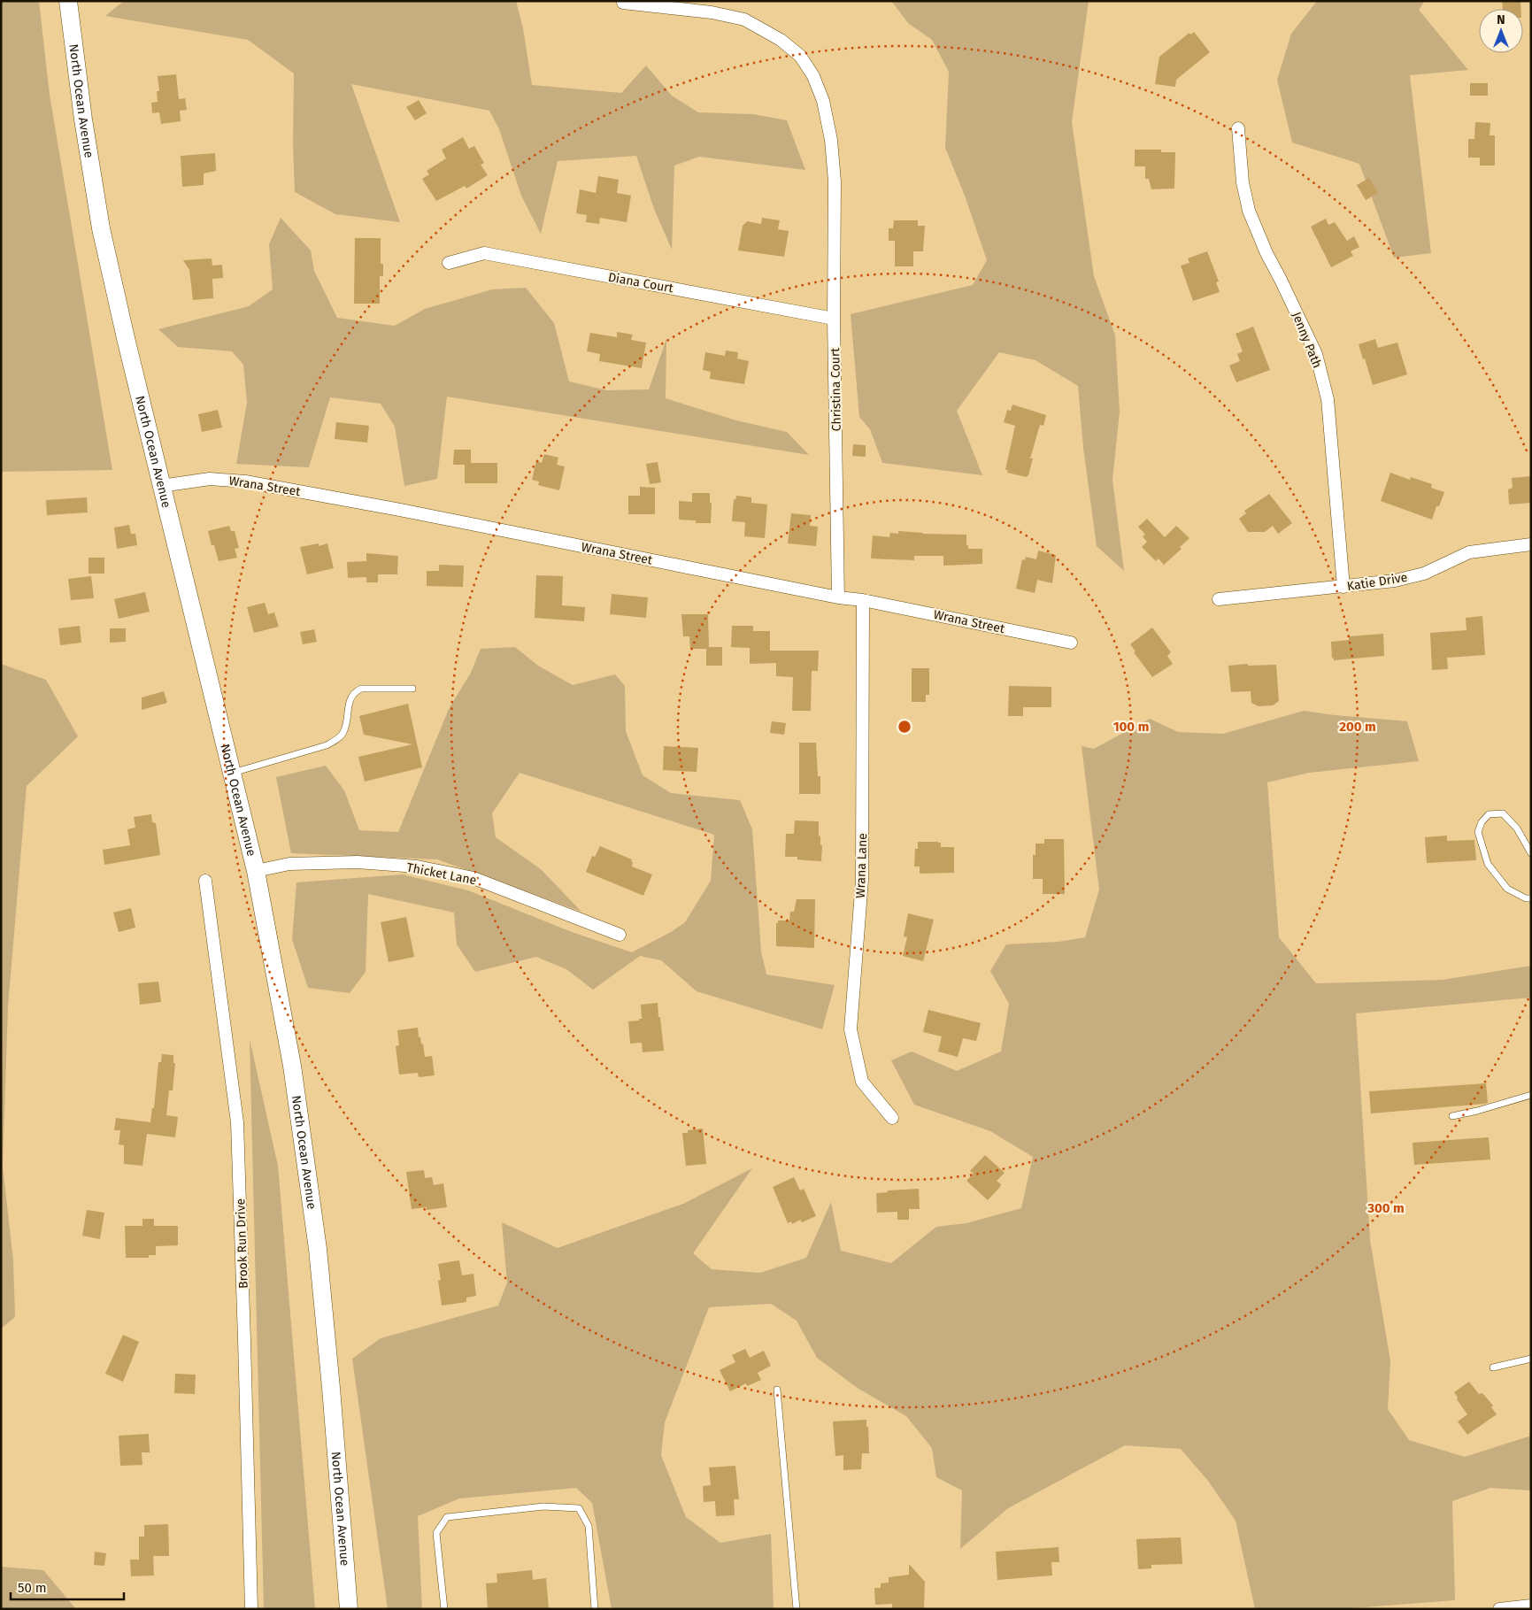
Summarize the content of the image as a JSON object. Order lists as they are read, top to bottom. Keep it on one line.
{"streets":{"main road":["North Ocean Avenue"],"street":["Diana Court","Jenny Path","Christina Court","Wrana Street","Katie Drive","Wrana Lane","Thicket Lane","Brook Run Drive"]},"crossings":[["North Ocean Avenue","Wrana Street"],["North Ocean Avenue","Thicket Lane"],["Diana Court","Christina Court"],["Jenny Path","Katie Drive"],["Christina Court","Wrana Street"],["Wrana Street","Wrana Lane"]],"scale_bar":"50 m","north":"top","rings":["100 m","200 m","300 m"]}
